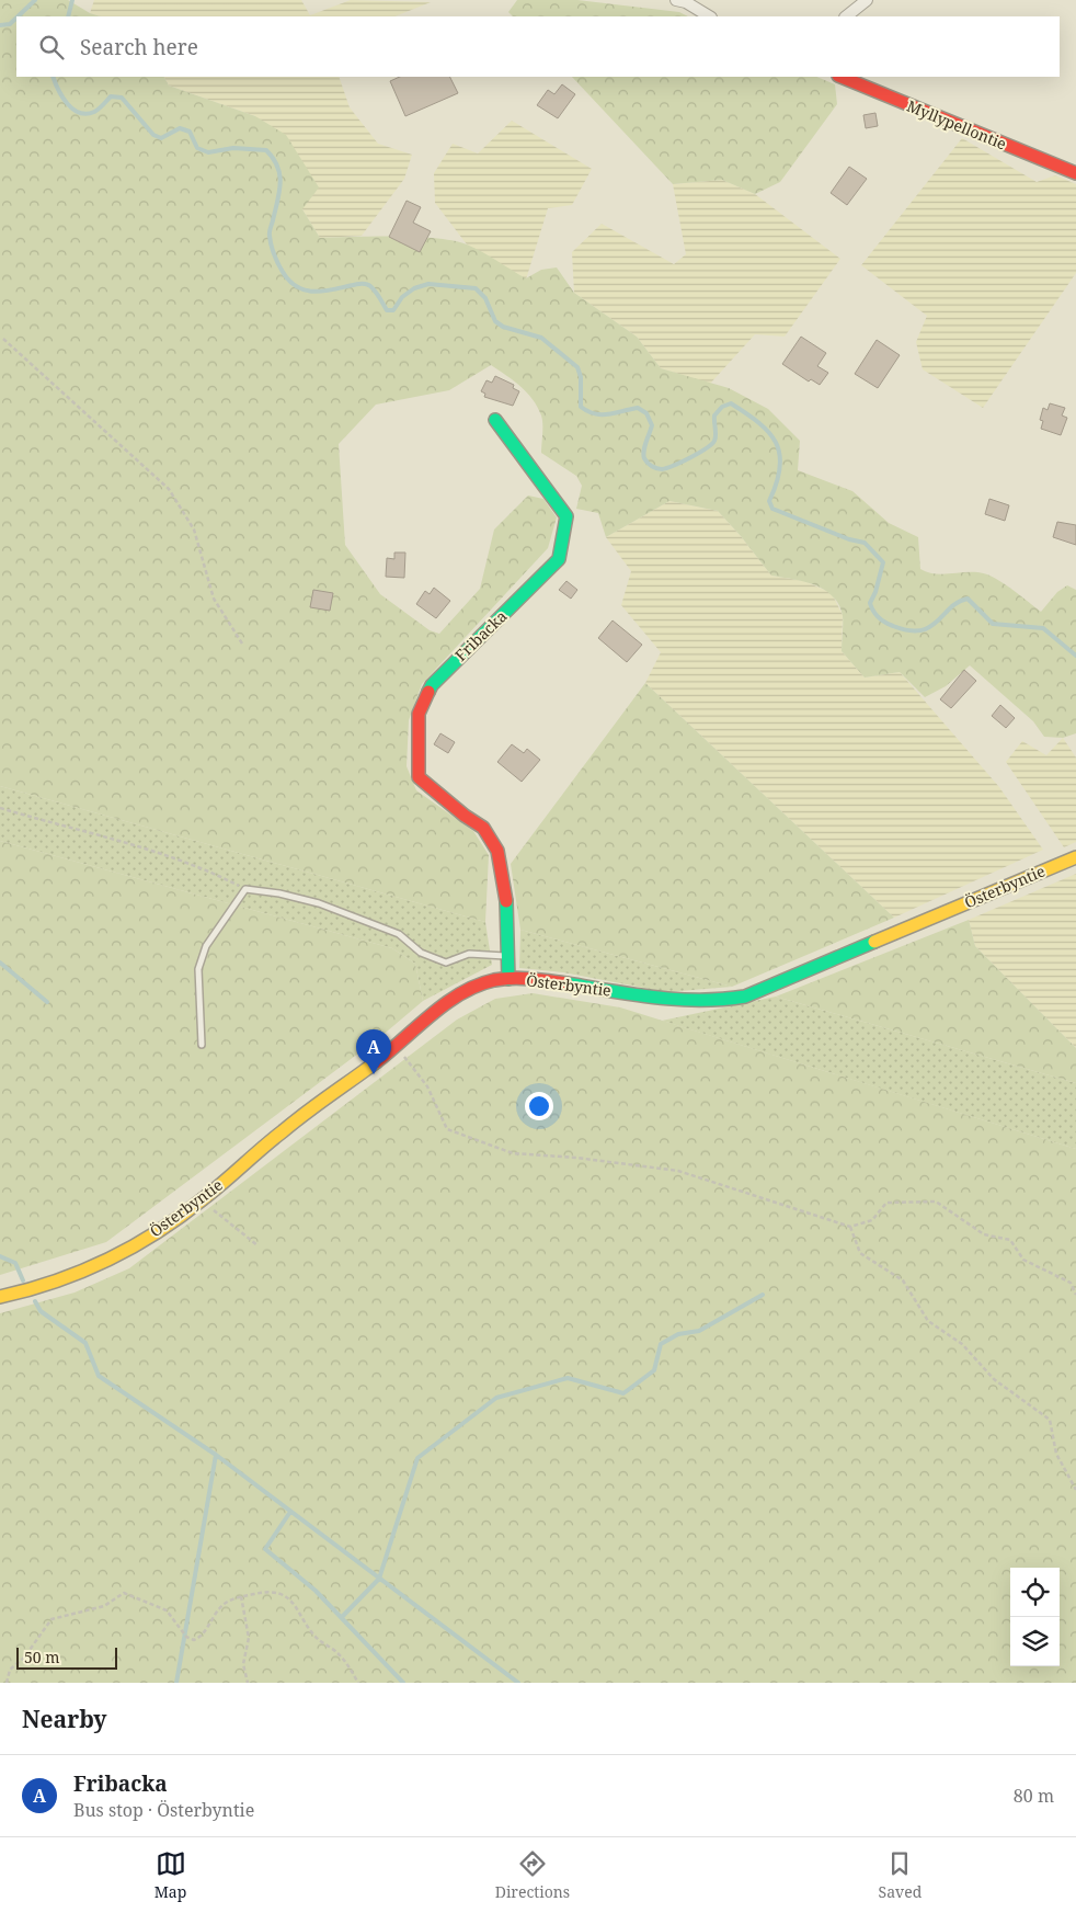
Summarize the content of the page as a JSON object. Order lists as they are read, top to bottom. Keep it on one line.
{"streets":{"street":["Myllypellontie","Fribacka","Österbyntie"]},"crossings":[["Fribacka","Österbyntie"]],"scale_bar":"50 m","page":{"search":"Search here","pins":"A","scale":"50 m","heading":"Nearby","list":[{"mark":"A","name":"Fribacka","note":"Bus stop · Österbyntie","value":"80 m"}],"nav":["Map","Directions","Saved"]}}
